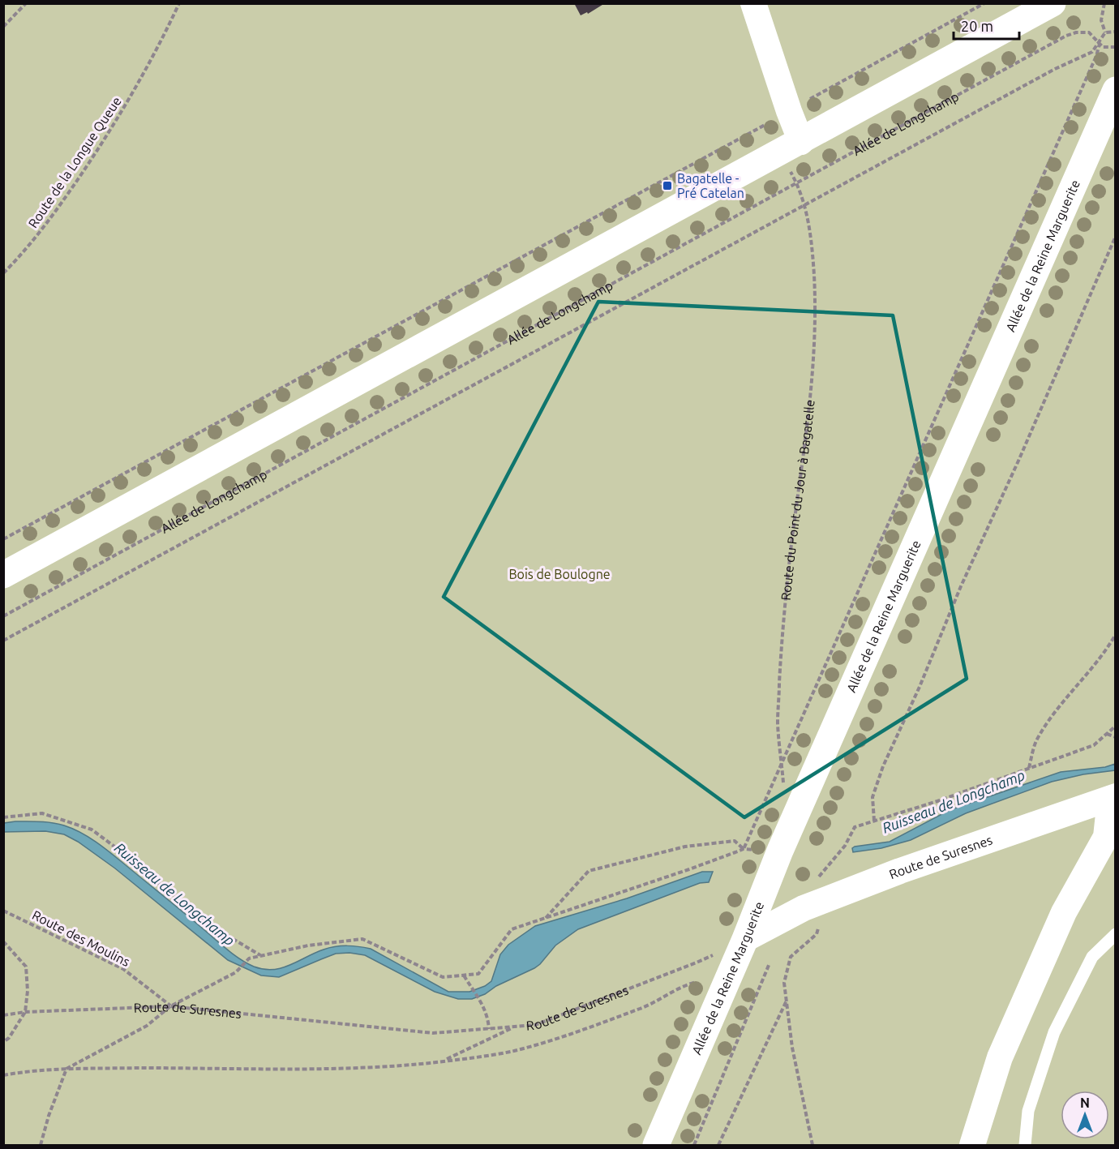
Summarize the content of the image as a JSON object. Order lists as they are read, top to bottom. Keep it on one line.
{"streets":{"main road":["Allée de la Reine Marguerite"],"street":["Route de Suresnes"],"path":["Allée de Longchamp","Route de la Longue Queue","Route du Point du Jour à Bagatelle","Route des Moulins"]},"crossings":[["Allée de Longchamp","Route du Point du Jour à Bagatelle"],["Allée de la Reine Marguerite","Route du Point du Jour à Bagatelle"],["Allée de la Reine Marguerite","Route de Suresnes"],["Route de Suresnes","Route des Moulins"]],"water":["Ruisseau de Longchamp"],"parks":["Bois de Boulogne"],"places":{"transit":["Bagatelle - Pré Catelan"]},"scale_bar":"20 m","north":"top"}
